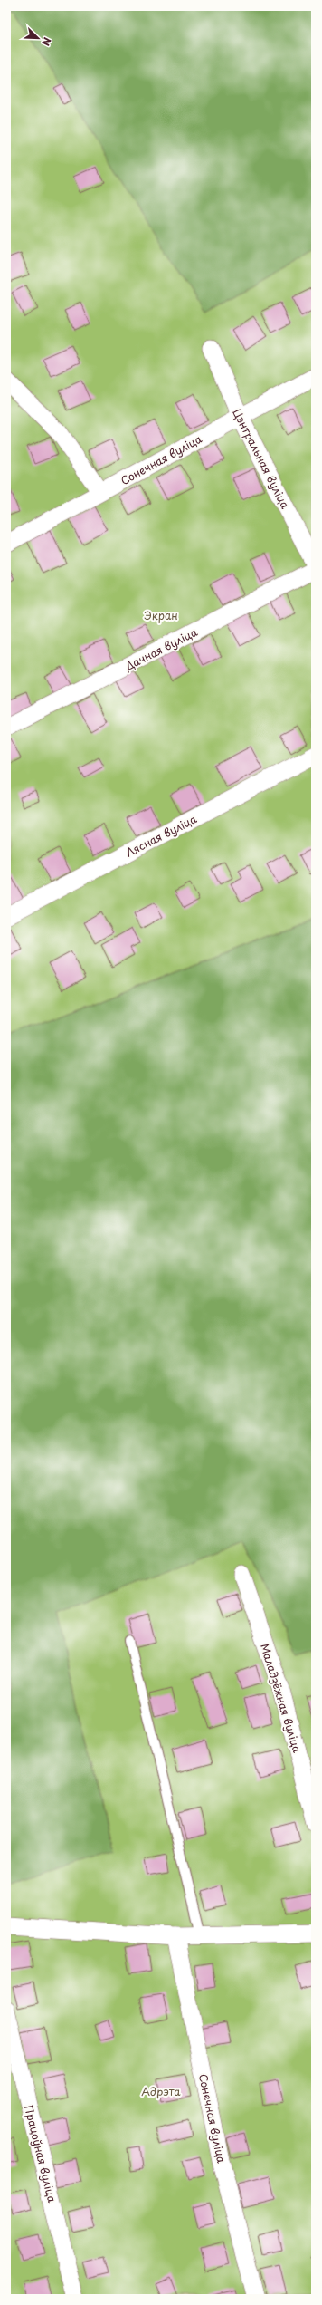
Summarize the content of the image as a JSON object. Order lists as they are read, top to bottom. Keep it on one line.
{"streets":{"street":["Цэнтральная вуліца","Сонечная вуліца","Дачная вуліца","Лясная вуліца","Маладзёжная вуліца","Працоўная вуліца"]},"crossings":[["Цэнтральная вуліца","Сонечная вуліца"],["Цэнтральная вуліца","Дачная вуліца"]],"parks":["Экран","Адрэта"],"north":"bottom right"}
